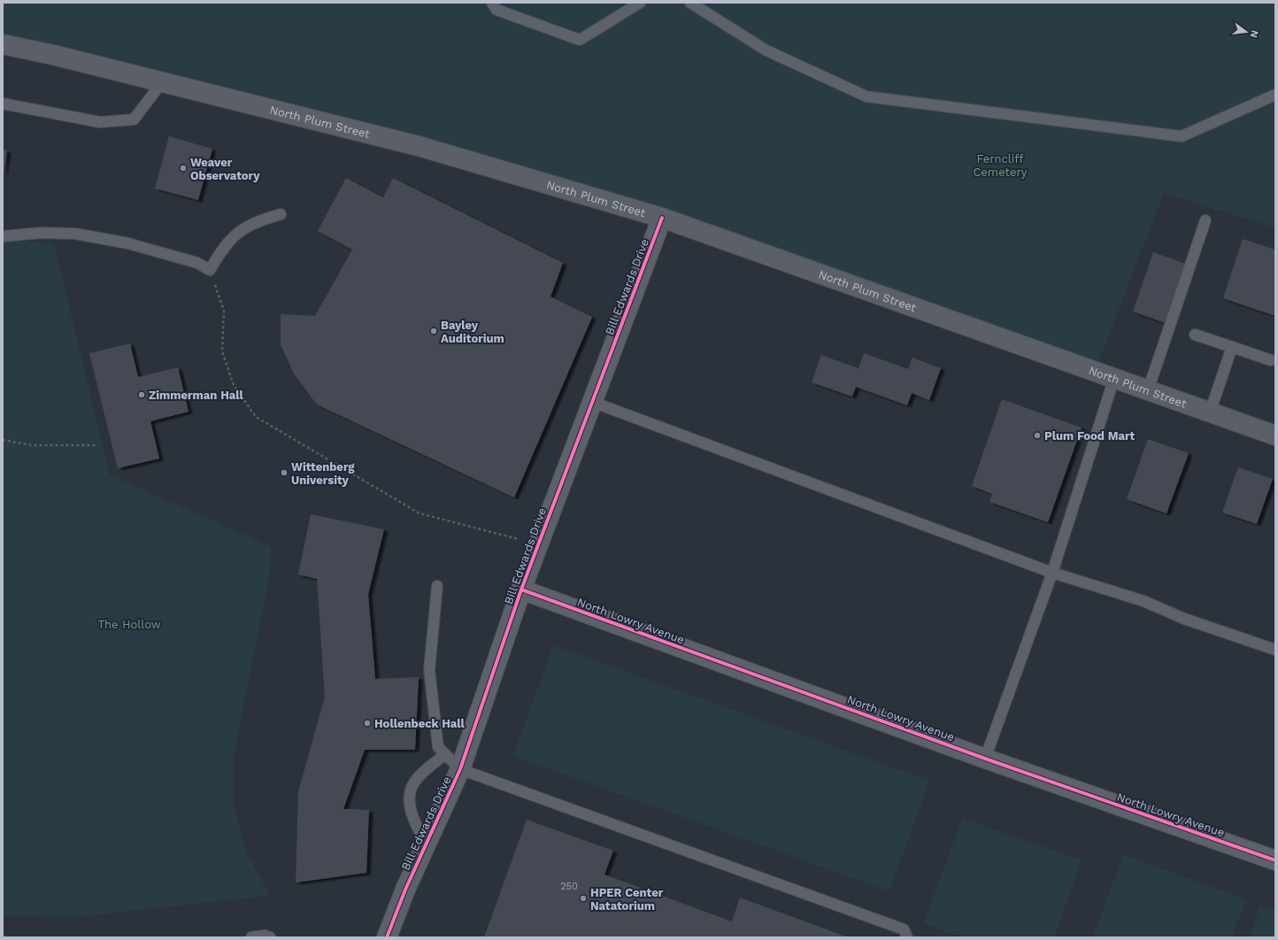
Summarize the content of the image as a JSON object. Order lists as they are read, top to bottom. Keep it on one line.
{"streets":{"main road":["North Plum Street"],"street":["Bill Edwards Drive","North Lowry Avenue"]},"crossings":[["North Plum Street","Bill Edwards Drive"],["Bill Edwards Drive","North Lowry Avenue"]],"parks":["Ferncliff Cemetery","The Hollow"],"places":["Weaver Observatory","Bayley Auditorium","Zimmerman Hall","Plum Food Mart","Wittenberg University","Hollenbeck Hall","HPER Center Natatorium"],"house_numbers":["250"],"north":"right"}
